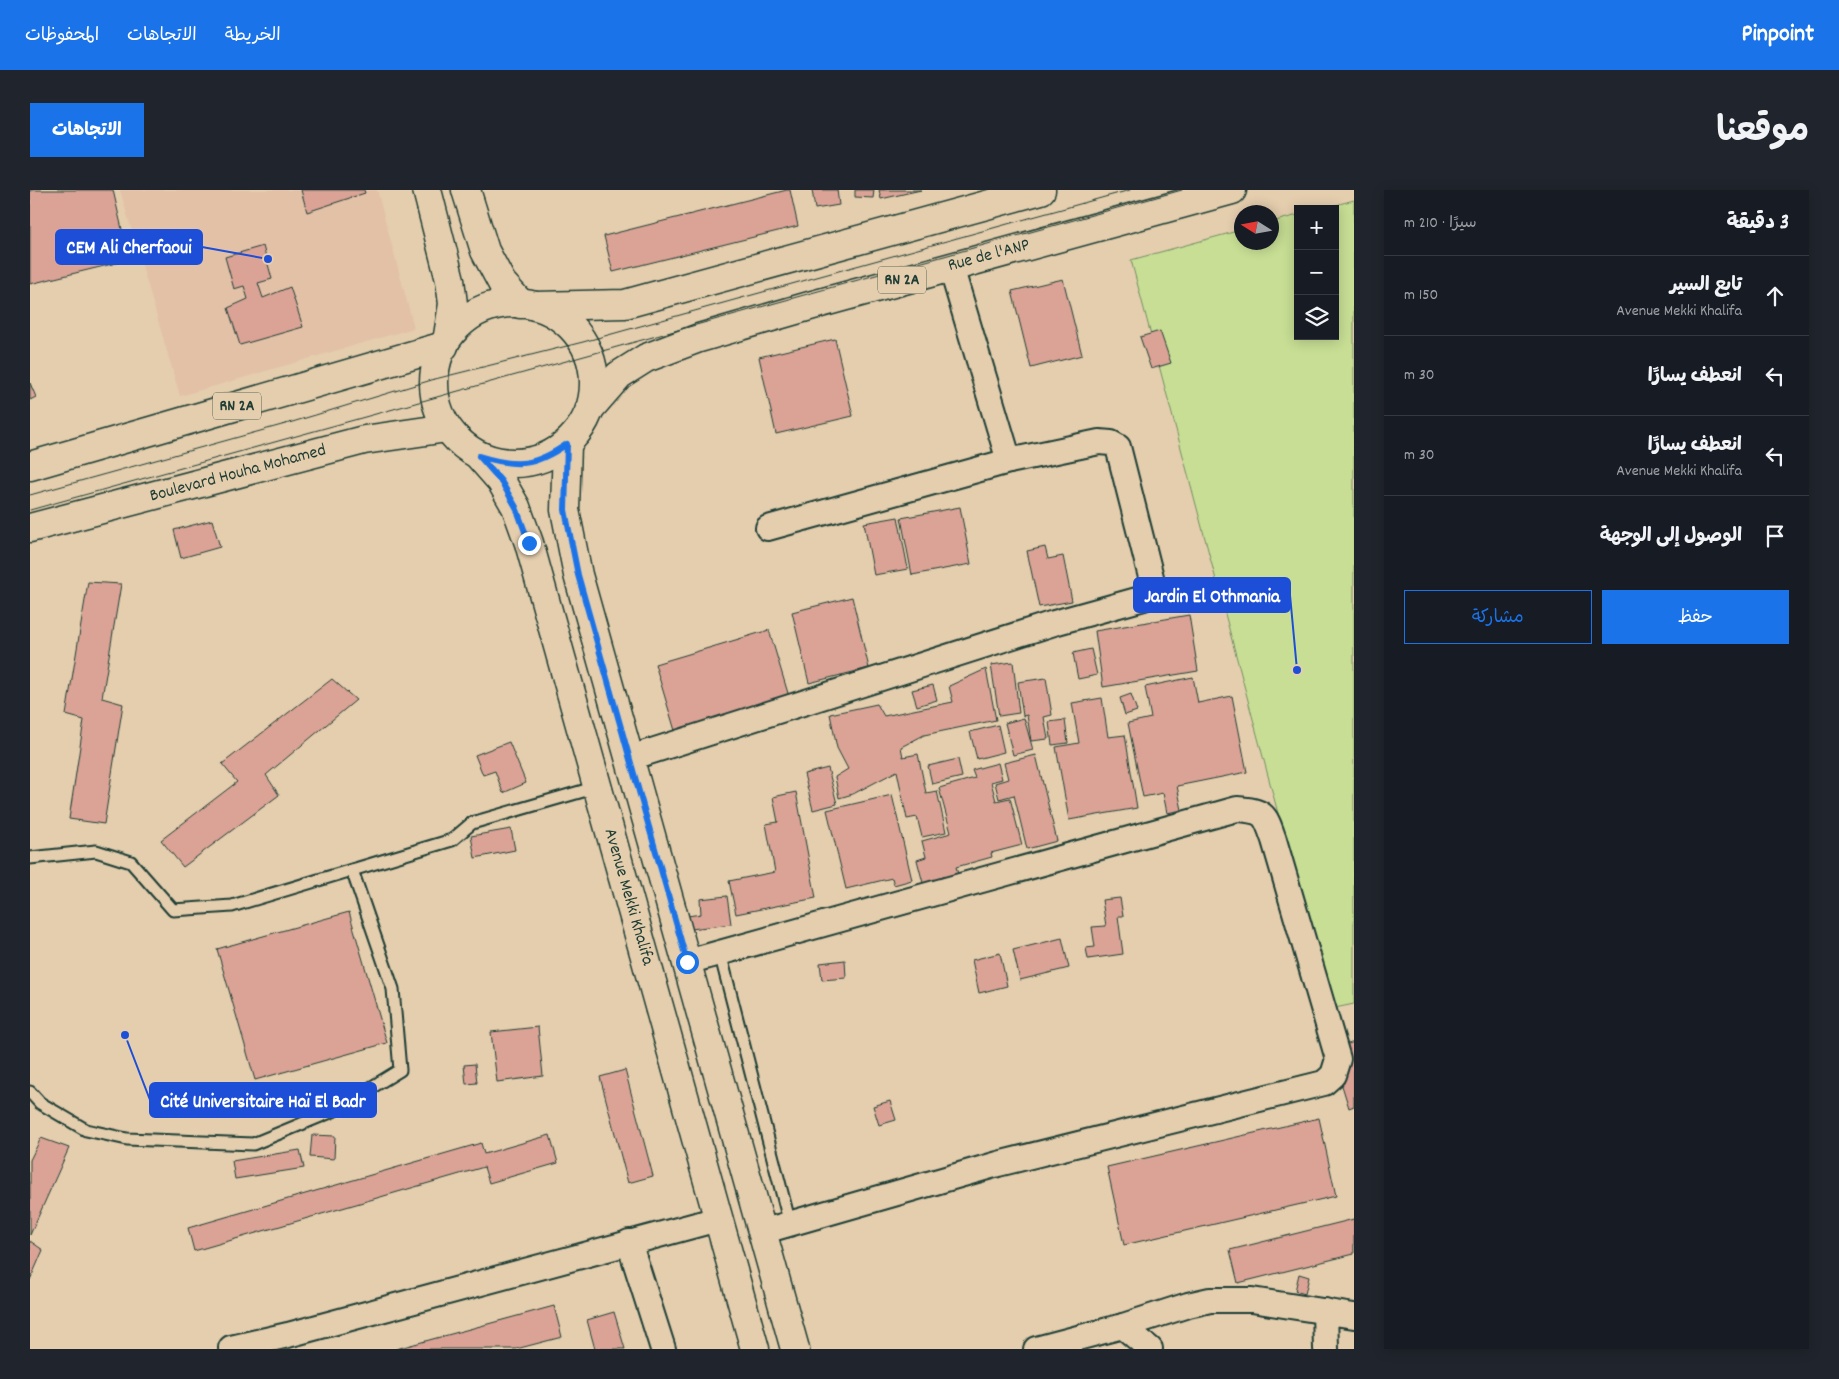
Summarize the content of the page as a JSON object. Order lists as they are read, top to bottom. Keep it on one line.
{"streets":{"main road":["Rue de l'ANP","RN 2A","Boulevard Houha Mohamed","Avenue Mekki Khalifa"]},"crossings":[["Rue de l'ANP","RN 2A"],["Rue de l'ANP","Boulevard Houha Mohamed"],["Rue de l'ANP","Avenue Mekki Khalifa"],["RN 2A","Boulevard Houha Mohamed"],["RN 2A","Avenue Mekki Khalifa"],["Boulevard Houha Mohamed","Avenue Mekki Khalifa"]],"places":["CEM Ali Cherfaoui","Jardin El Othmania","Cité Universitaire Haï El Badr"],"north":"left","page":{"header":"Pinpoint","nav":["الخريطة","الاتجاهات","المحفوظات"],"title":"موقعنا","buttons":["الاتجاهات",["حفظ","مشاركة"]],"heading":["3 دقيقة","سيرًا · 210 m"],"map_buttons":["+","−"],"list":[["تابع السير","Avenue Mekki Khalifa","150 m"],["انعطف يسارًا","30 m"],["انعطف يسارًا","Avenue Mekki Khalifa","30 m"],"الوصول إلى الوجهة"]}}
